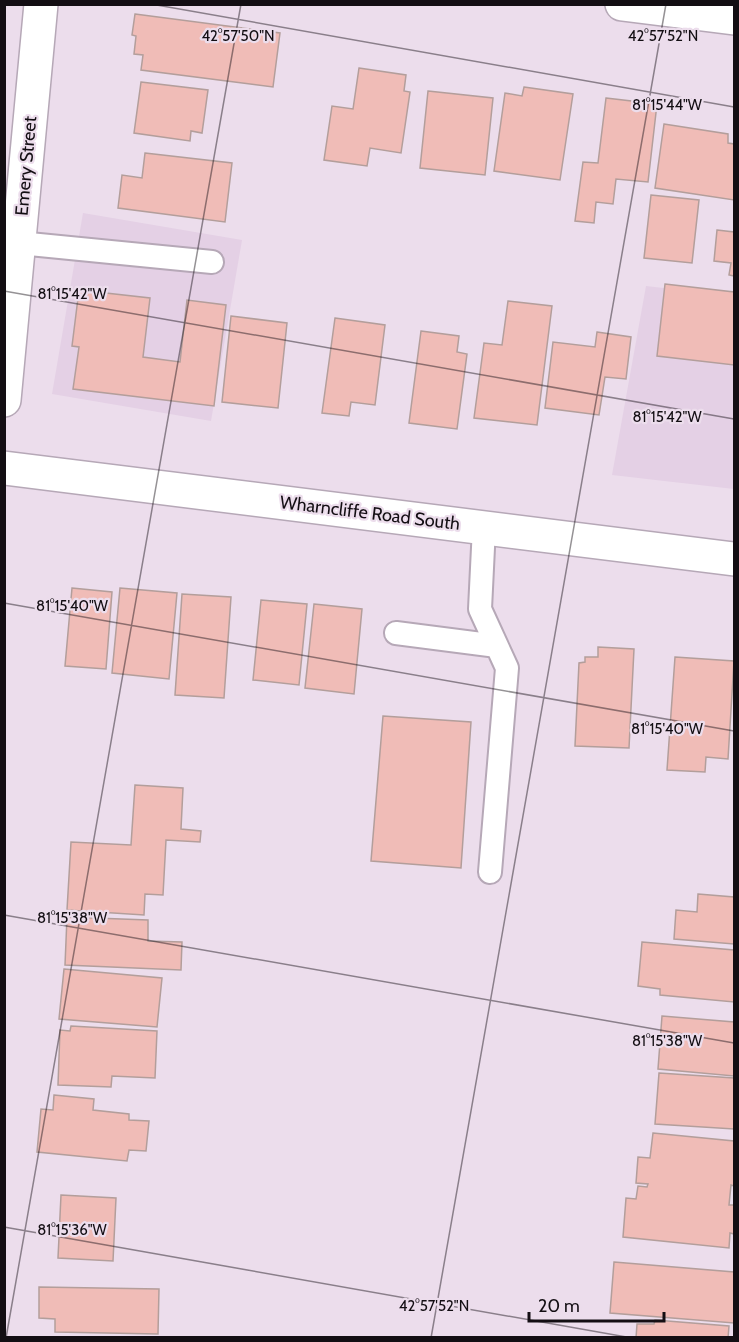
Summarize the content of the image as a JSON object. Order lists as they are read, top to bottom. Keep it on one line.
{"streets":{"main road":["Emery Street","Wharncliffe Road South"]},"scale_bar":"20 m","coordinates":["42°57'50\"N","42°57'52\"N","81°15'44\"W","81°15'42\"W","81°15'40\"W","81°15'38\"W","81°15'36\"W"]}
